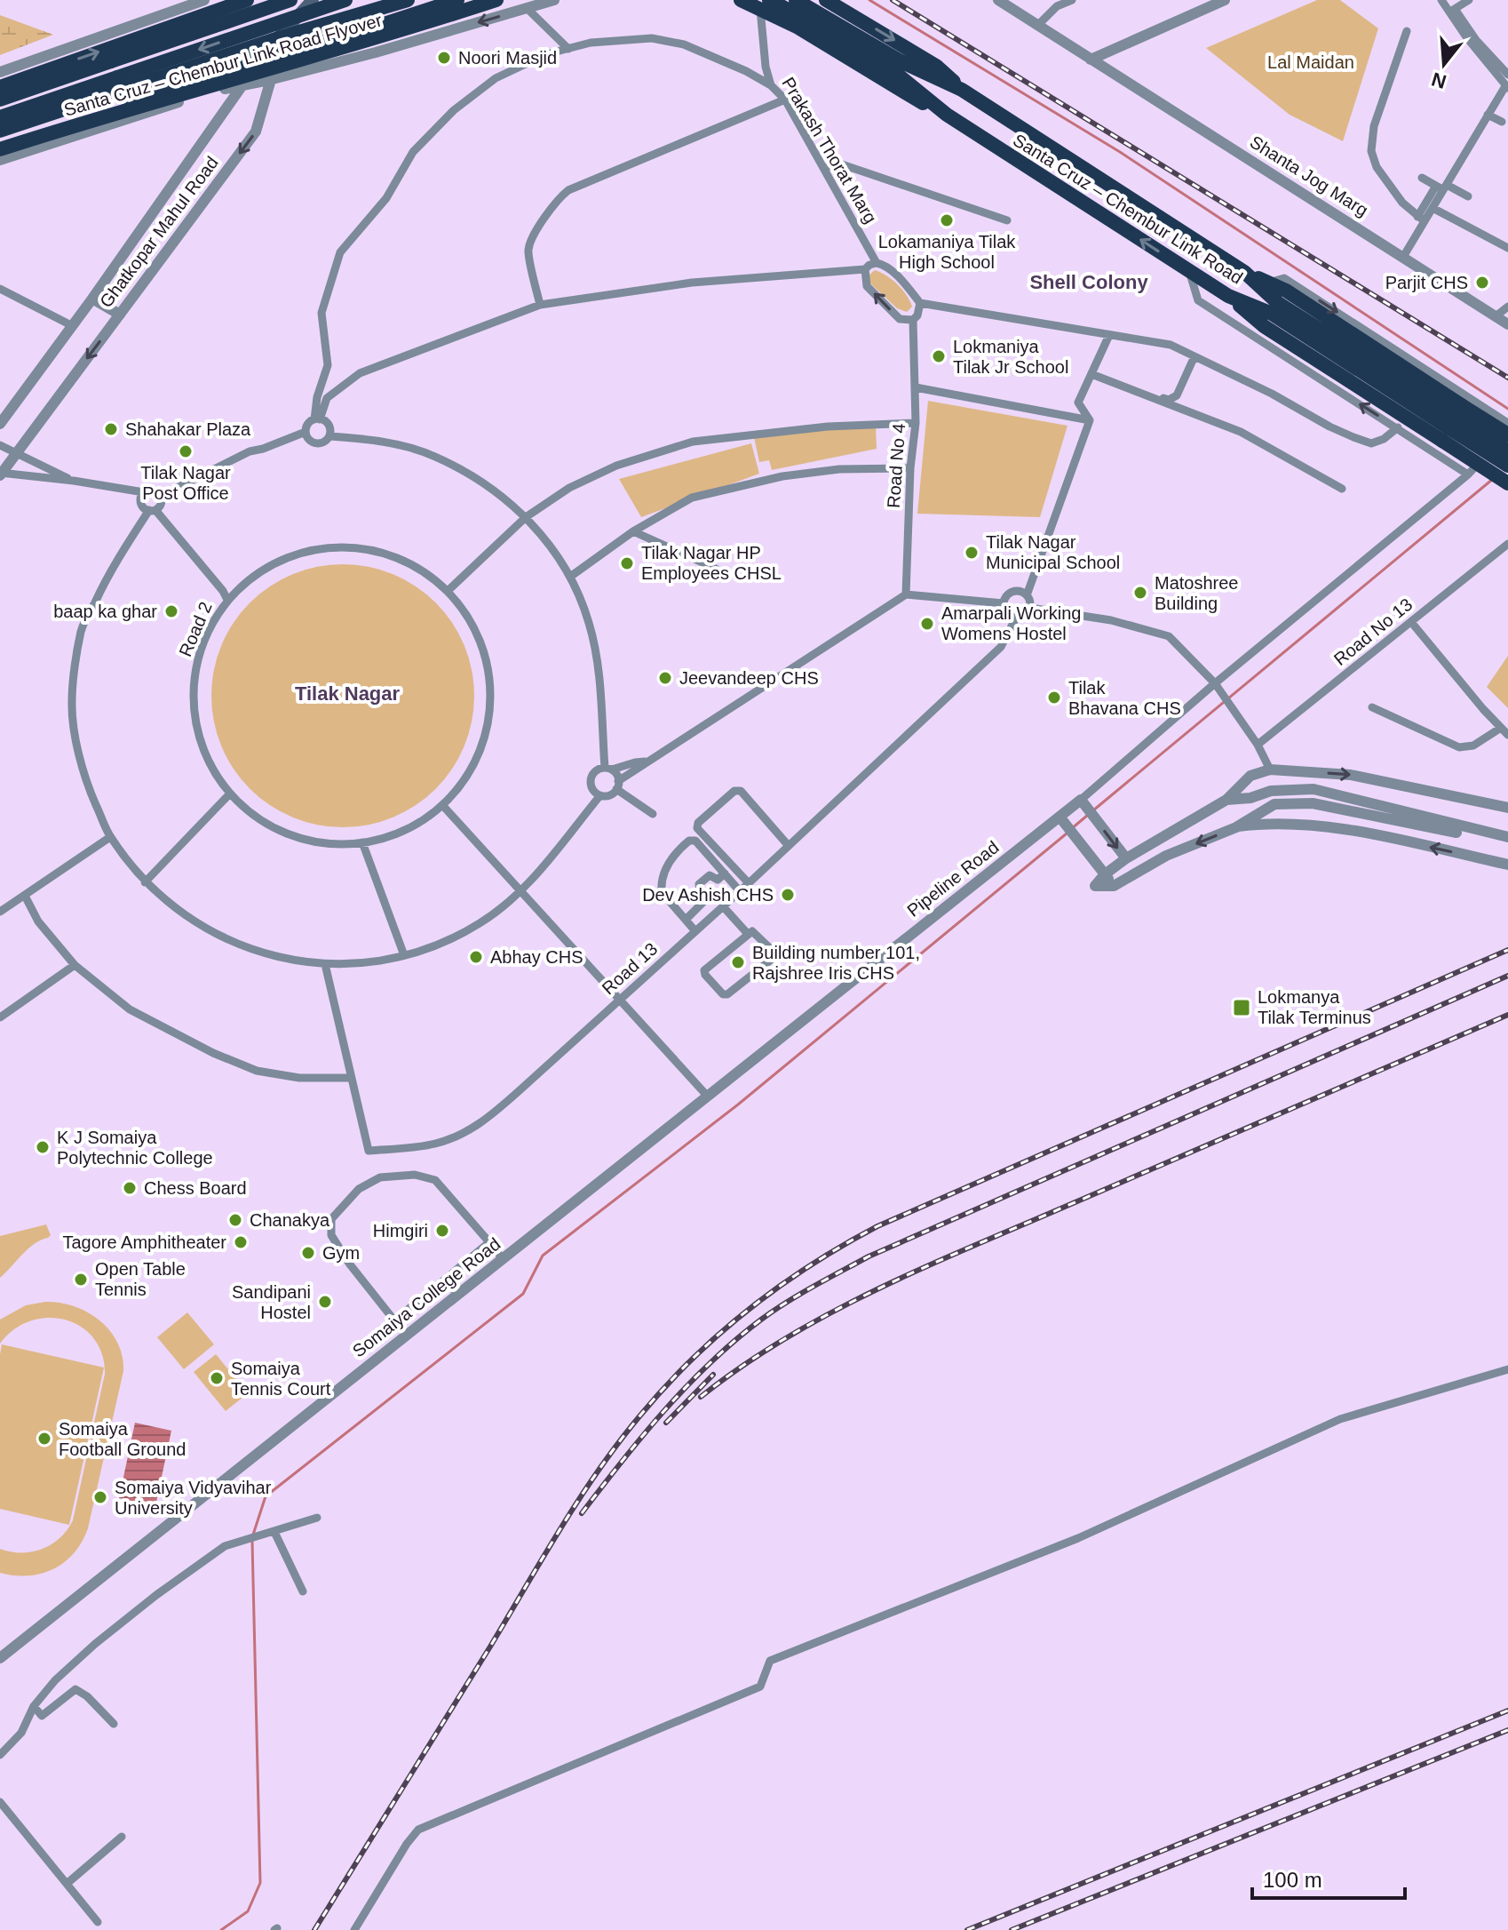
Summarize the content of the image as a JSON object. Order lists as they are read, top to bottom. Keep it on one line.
{"streets":{"highway":["Santa Cruz – Chembur Link Road Flyover","Santa Cruz – Chembur Link Road"],"main road":["Ghatkopar Mahul Road"],"street":["Prakash Thorat Marg","Shanta Jog Marg","Road No 4","Road 2","Road No 13","Pipeline Road","Road 13","Somaiya College Road"]},"crossings":[["Pipeline Road","Somaiya College Road"]],"one_way":["Ghatkopar Mahul Road"],"districts":["Shell Colony","Tilak Nagar"],"parks":["Lal Maidan"],"places":{"other":["Noori Masjid","Lokamaniya Tilak High School","Parjit CHS","Lokmaniya Tilak Jr School","Shahakar Plaza","Tilak Nagar Post Office","Tilak Nagar Municipal School","Tilak Nagar HP Employees CHSL","Matoshree Building","baap ka ghar","Amarpali Working Womens Hostel","Jeevandeep CHS","Tilak Bhavana CHS","Dev Ashish CHS","Abhay CHS","Building number 101, Rajshree Iris CHS","K J Somaiya Polytechnic College","Chess Board","Chanakya","Himgiri","Tagore Amphitheater","Gym","Open Table Tennis","Sandipani Hostel","Somaiya Tennis Court","Somaiya Football Ground","Somaiya Vidyavihar University"],"transit":["Lokmanya Tilak Terminus"]},"scale_bar":"100 m","north":"bottom"}
